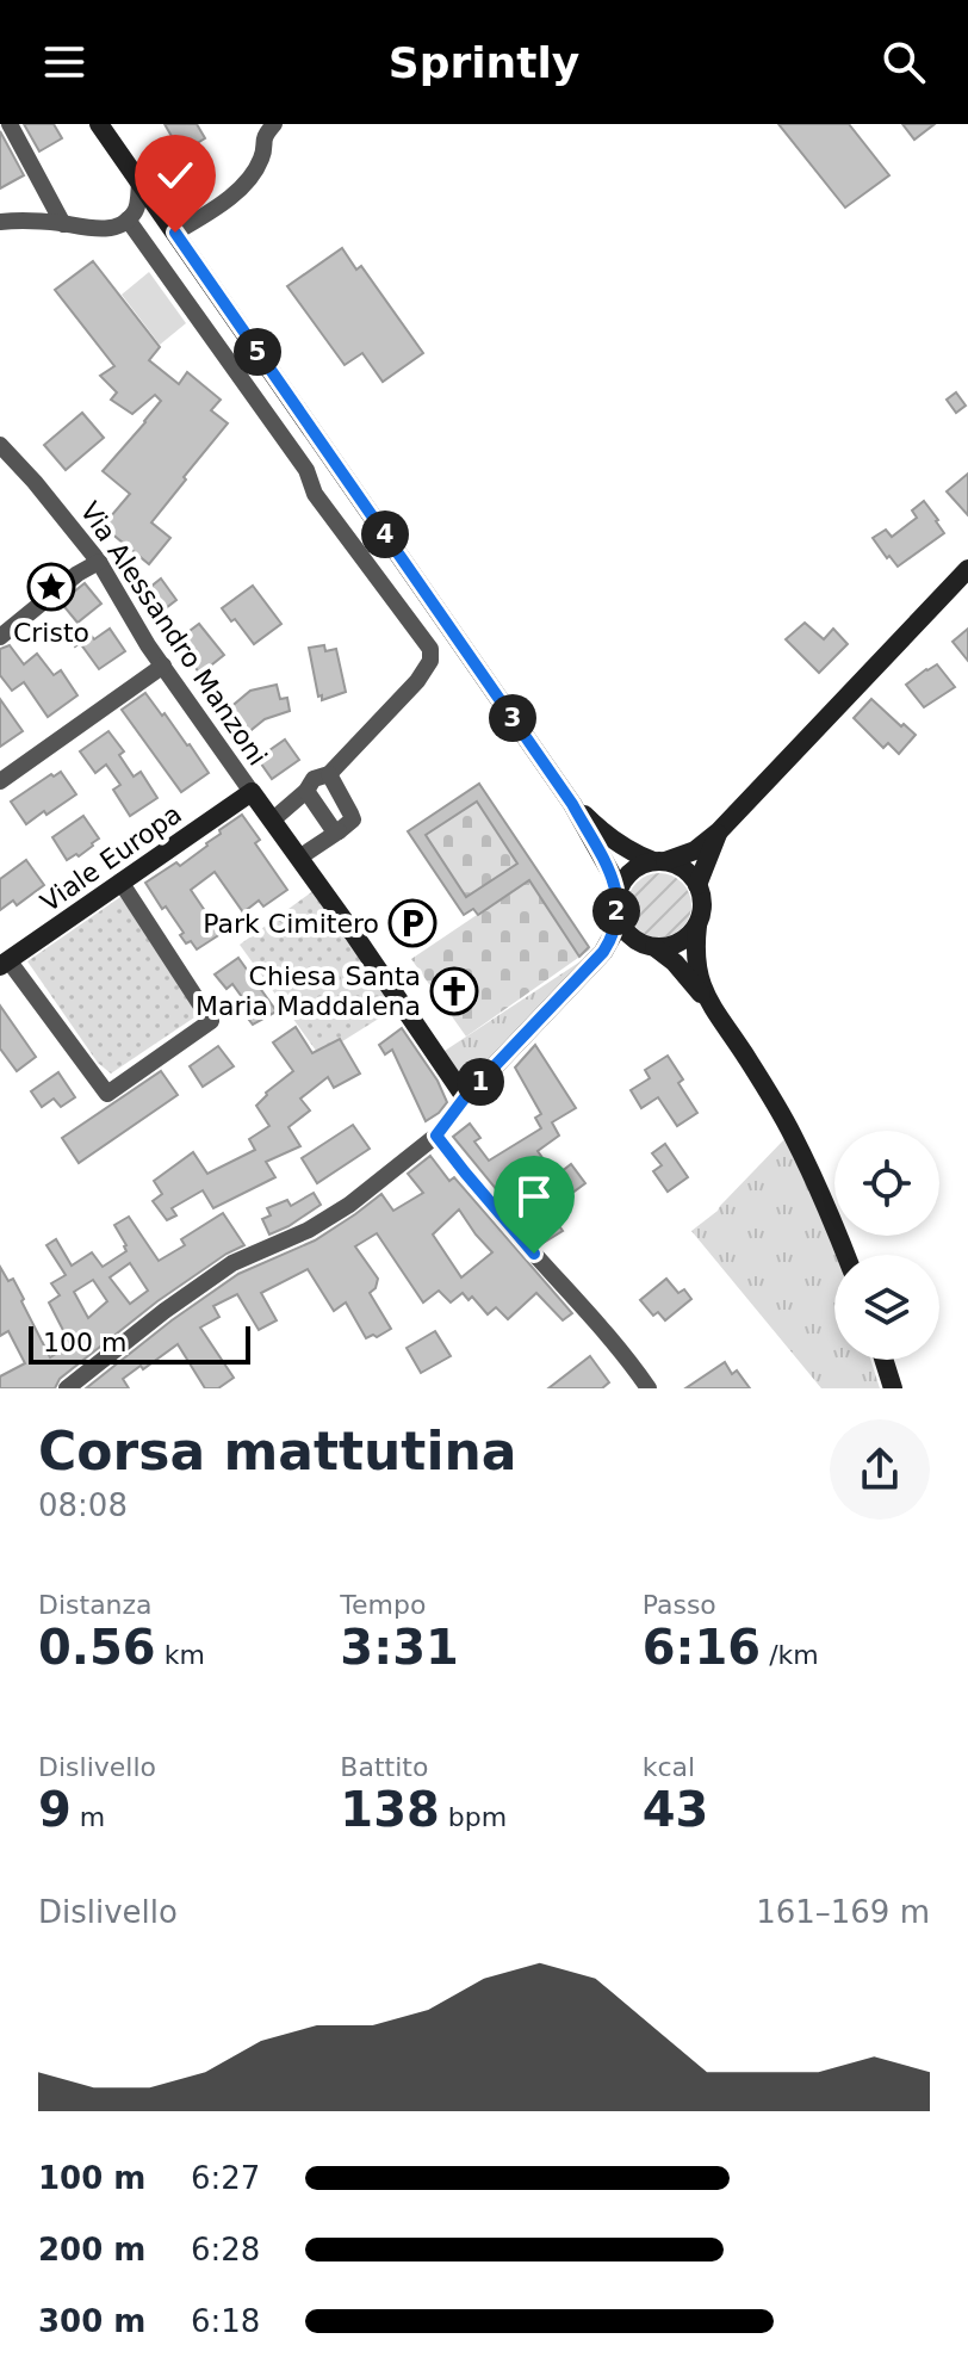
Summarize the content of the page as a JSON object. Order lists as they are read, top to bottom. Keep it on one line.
{"streets":{"main road":["Via Alessandro Manzoni","Viale Europa"]},"crossings":[["Via Alessandro Manzoni","Viale Europa"]],"places":{"place":["Cristo"],"parking":["Park Cimitero"],"church":["Chiesa Santa Maria Maddalena"]},"scale_bar":"100 m","page":{"header":"Sprintly","pins":["5","4","3","2","1"],"scale":"100 m","heading":["Corsa mattutina","08:08"],"stats":[["Distanza","0.56 km"],["Tempo","3:31"],["Passo","6:16 /km"],["Dislivello","9 m"],["Battito","138 bpm"],["kcal","43"]],"chart":["Dislivello","161–169 m"],"list":[{"name":"100 m","note":"6:27"},{"name":"200 m","note":"6:28"},{"name":"300 m","note":"6:18"}]}}
